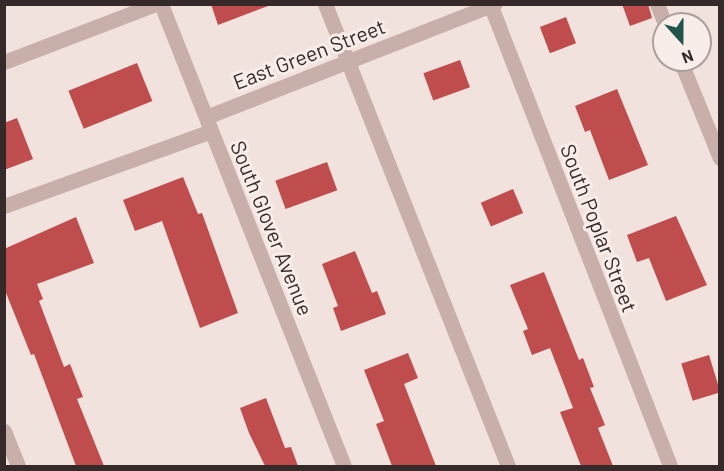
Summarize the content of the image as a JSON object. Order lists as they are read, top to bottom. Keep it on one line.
{"streets":{"street":["East Green Street","South Glover Avenue","South Poplar Street"]},"crossings":[["East Green Street","South Glover Avenue"],["East Green Street","South Poplar Street"]],"north":"bottom"}
